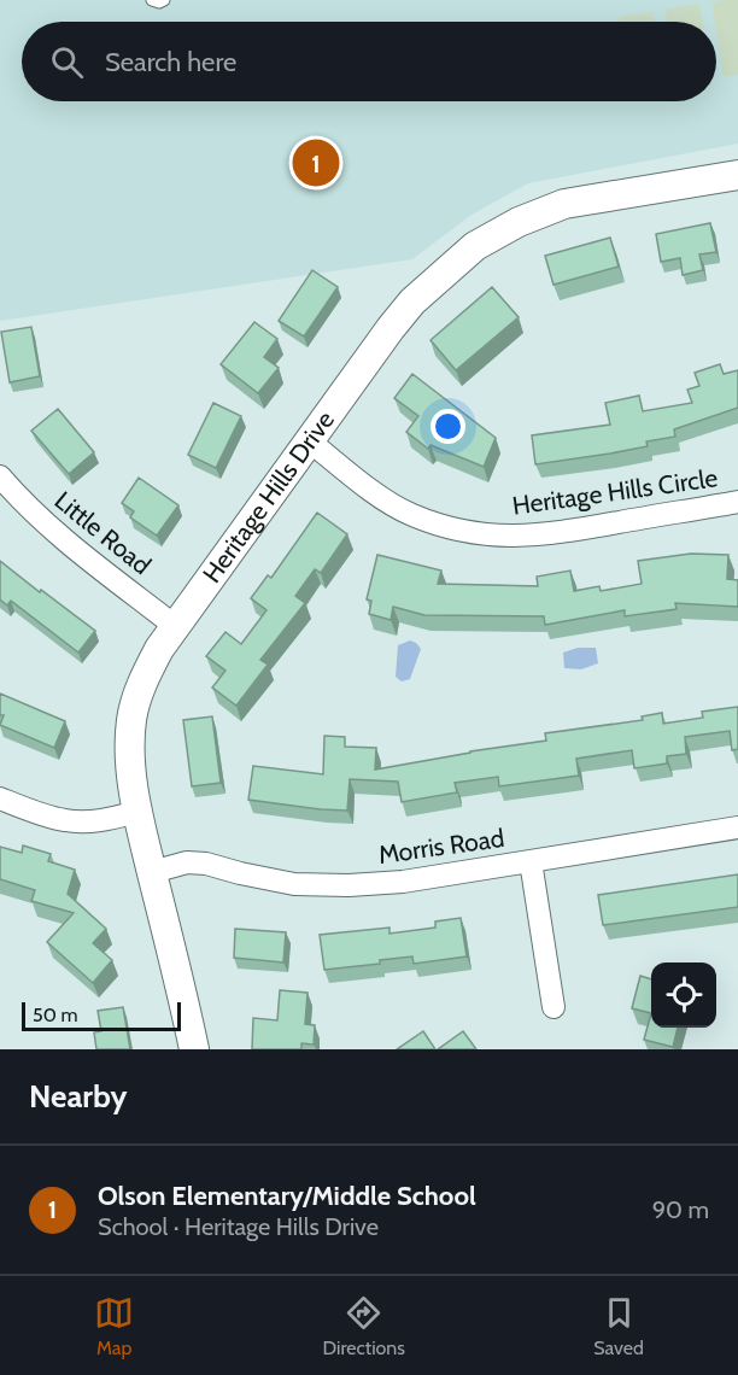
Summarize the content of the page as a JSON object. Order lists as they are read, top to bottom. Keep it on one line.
{"streets":{"street":["Heritage Hills Circle","Heritage Hills Drive","Little Road","Morris Road"]},"crossings":[["Heritage Hills Circle","Heritage Hills Drive"],["Heritage Hills Drive","Little Road"],["Heritage Hills Drive","Morris Road"]],"scale_bar":"50 m","page":{"search":"Search here","pins":"1","scale":"50 m","heading":"Nearby","list":[{"mark":"1","name":"Olson Elementary/Middle School","note":"School · Heritage Hills Drive","value":"90 m"}],"nav":["Map","Directions","Saved"]}}
